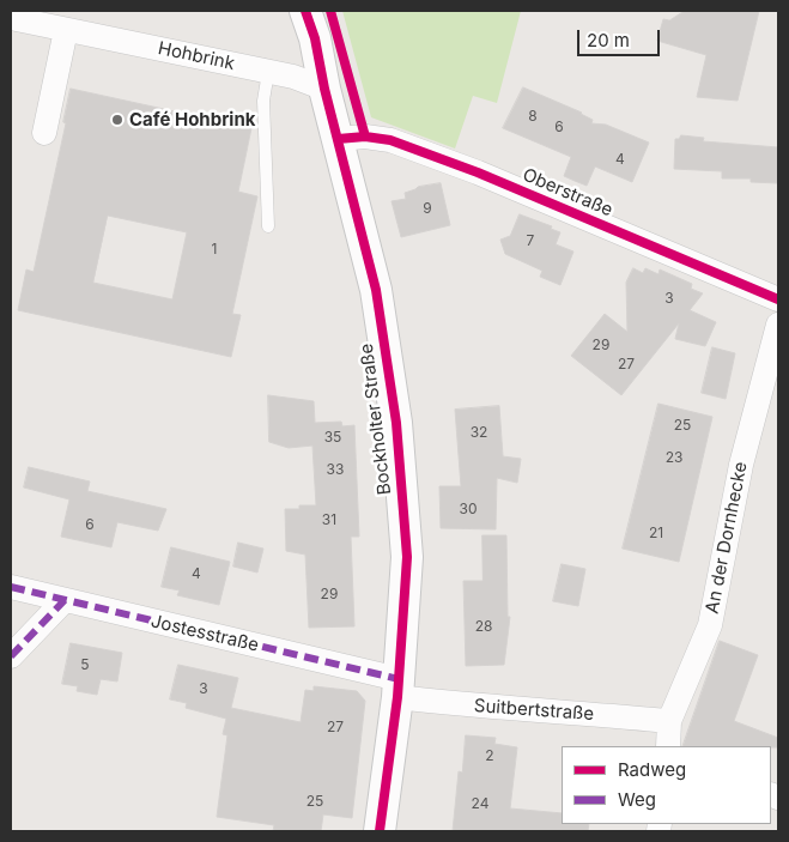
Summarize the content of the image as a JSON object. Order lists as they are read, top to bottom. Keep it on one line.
{"streets":{"street":["Hohbrink","Oberstraße","Bockholter Straße","An der Dornhecke","Jostesstraße","Suitbertstraße"]},"crossings":[["Hohbrink","Bockholter Straße"],["Oberstraße","Bockholter Straße"],["Bockholter Straße","Jostesstraße"],["Bockholter Straße","Suitbertstraße"],["An der Dornhecke","Suitbertstraße"],["Jostesstraße","Suitbertstraße"]],"places":["Café Hohbrink"],"house_numbers":["8","6","4","9","7","1","3","29","27","25","32","35","23","33","30","31","6","21","4","29","28","5","3","27","2","25","24"],"legend":["Radweg","Weg"],"scale_bar":"20 m"}
